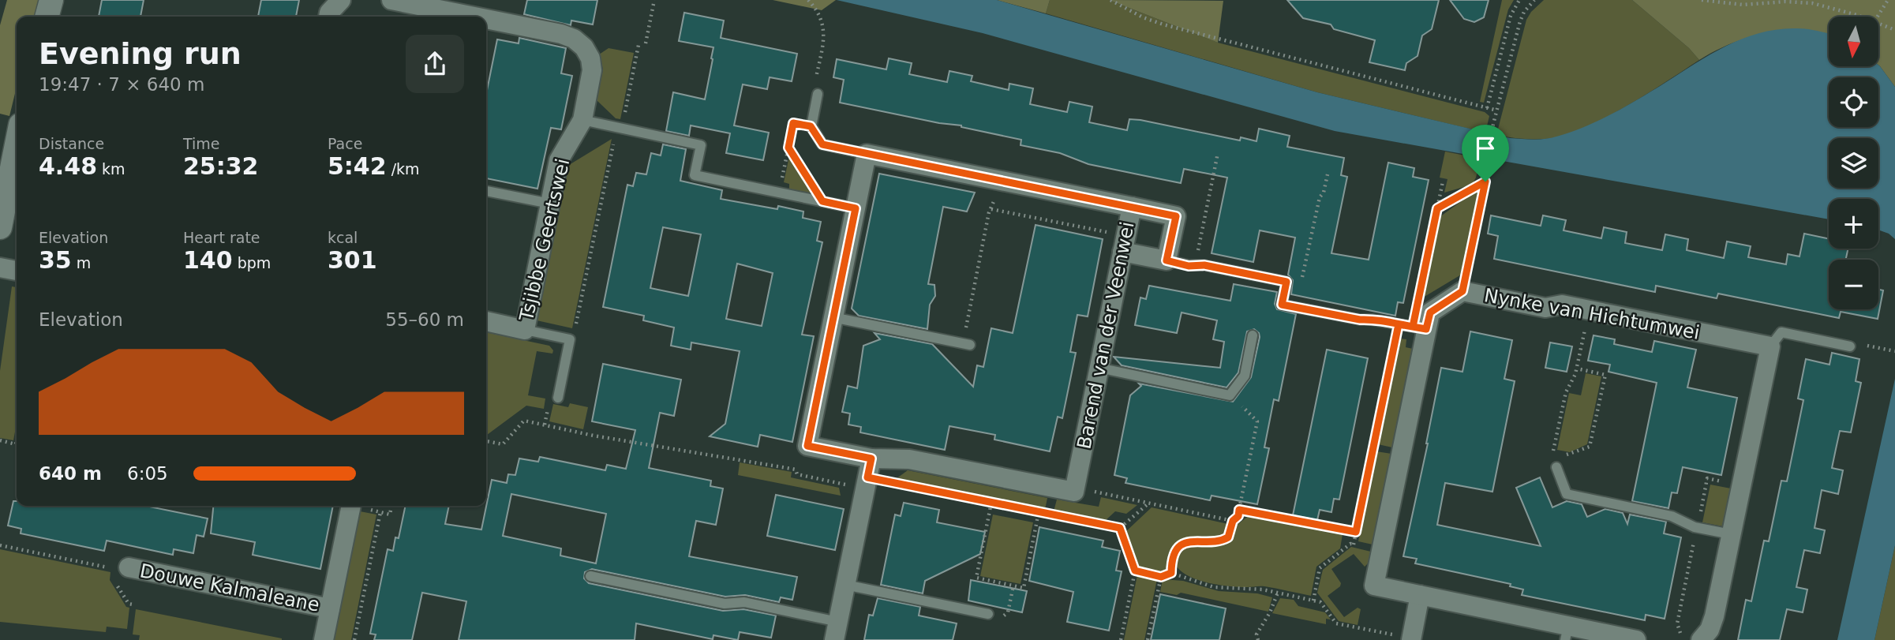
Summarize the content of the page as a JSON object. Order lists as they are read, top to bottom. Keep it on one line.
{"streets":{"street":["Tsjibbe Geertswei","Nynke van Hichtumwei","Barend van der Veenwei","Douwe Kalmaleane"]},"north":"bottom","page":{"map_buttons":["+","−"],"heading":["Evening run","19:47 · 7 × 640 m"],"stats":[["Distance","4.48 km"],["Time","25:32"],["Pace","5:42 /km"],["Elevation","35 m"],["Heart rate","140 bpm"],["kcal","301"]],"chart":["Elevation","55–60 m"],"list":[{"name":"640 m","note":"6:05"}]}}
